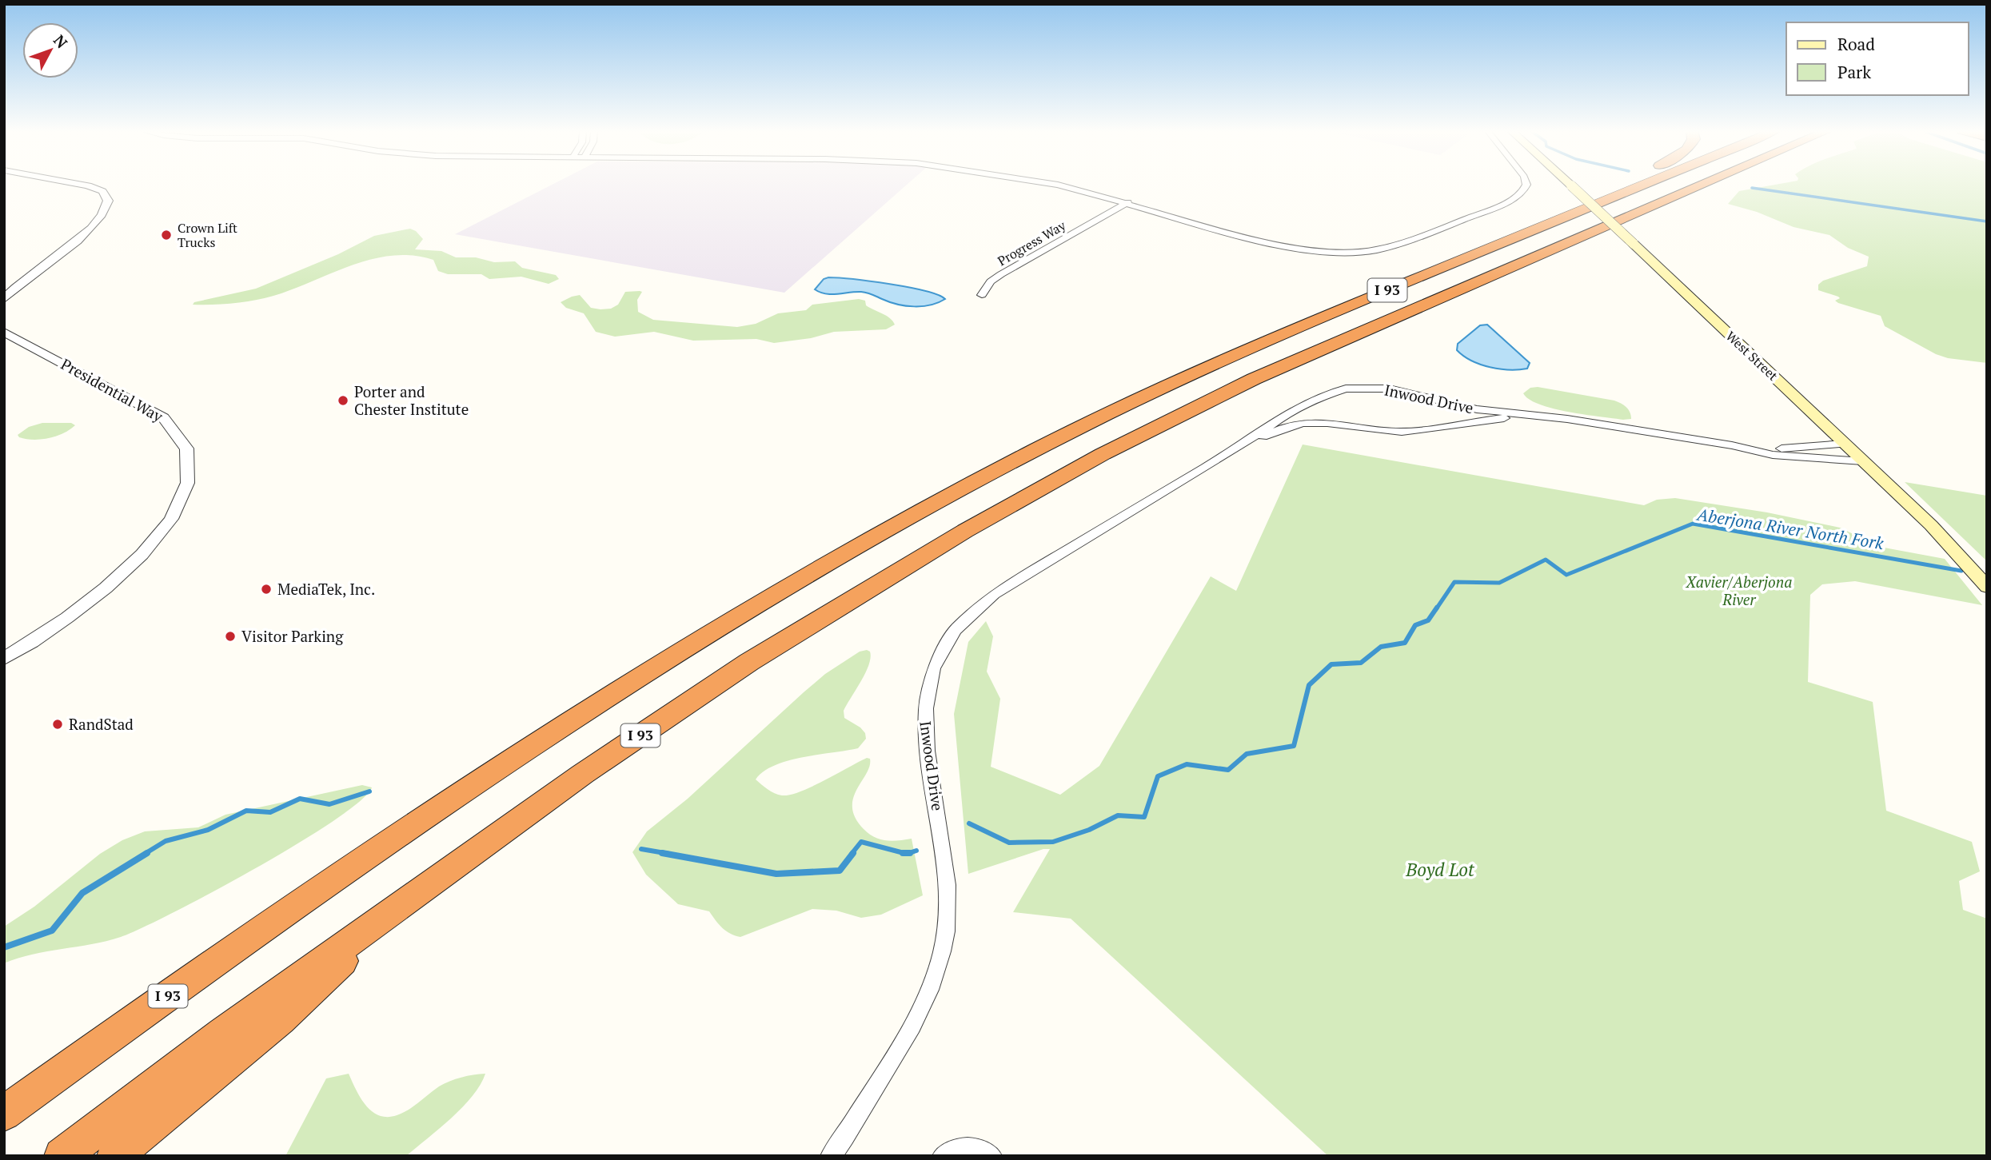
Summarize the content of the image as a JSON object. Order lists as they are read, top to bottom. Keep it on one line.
{"streets":{"highway":["I 93"],"main road":["West Street"],"street":["Progress Way","Presidential Way","Inwood Drive"]},"crossings":[["West Street","Inwood Drive"]],"water":["Aberjona River North Fork"],"parks":["Xavier/Aberjona River","Boyd Lot"],"places":["Crown Lift Trucks","Porter and Chester Institute","MediaTek, Inc.","Visitor Parking","RandStad"],"legend":["Road","Park"],"north":"top right"}
